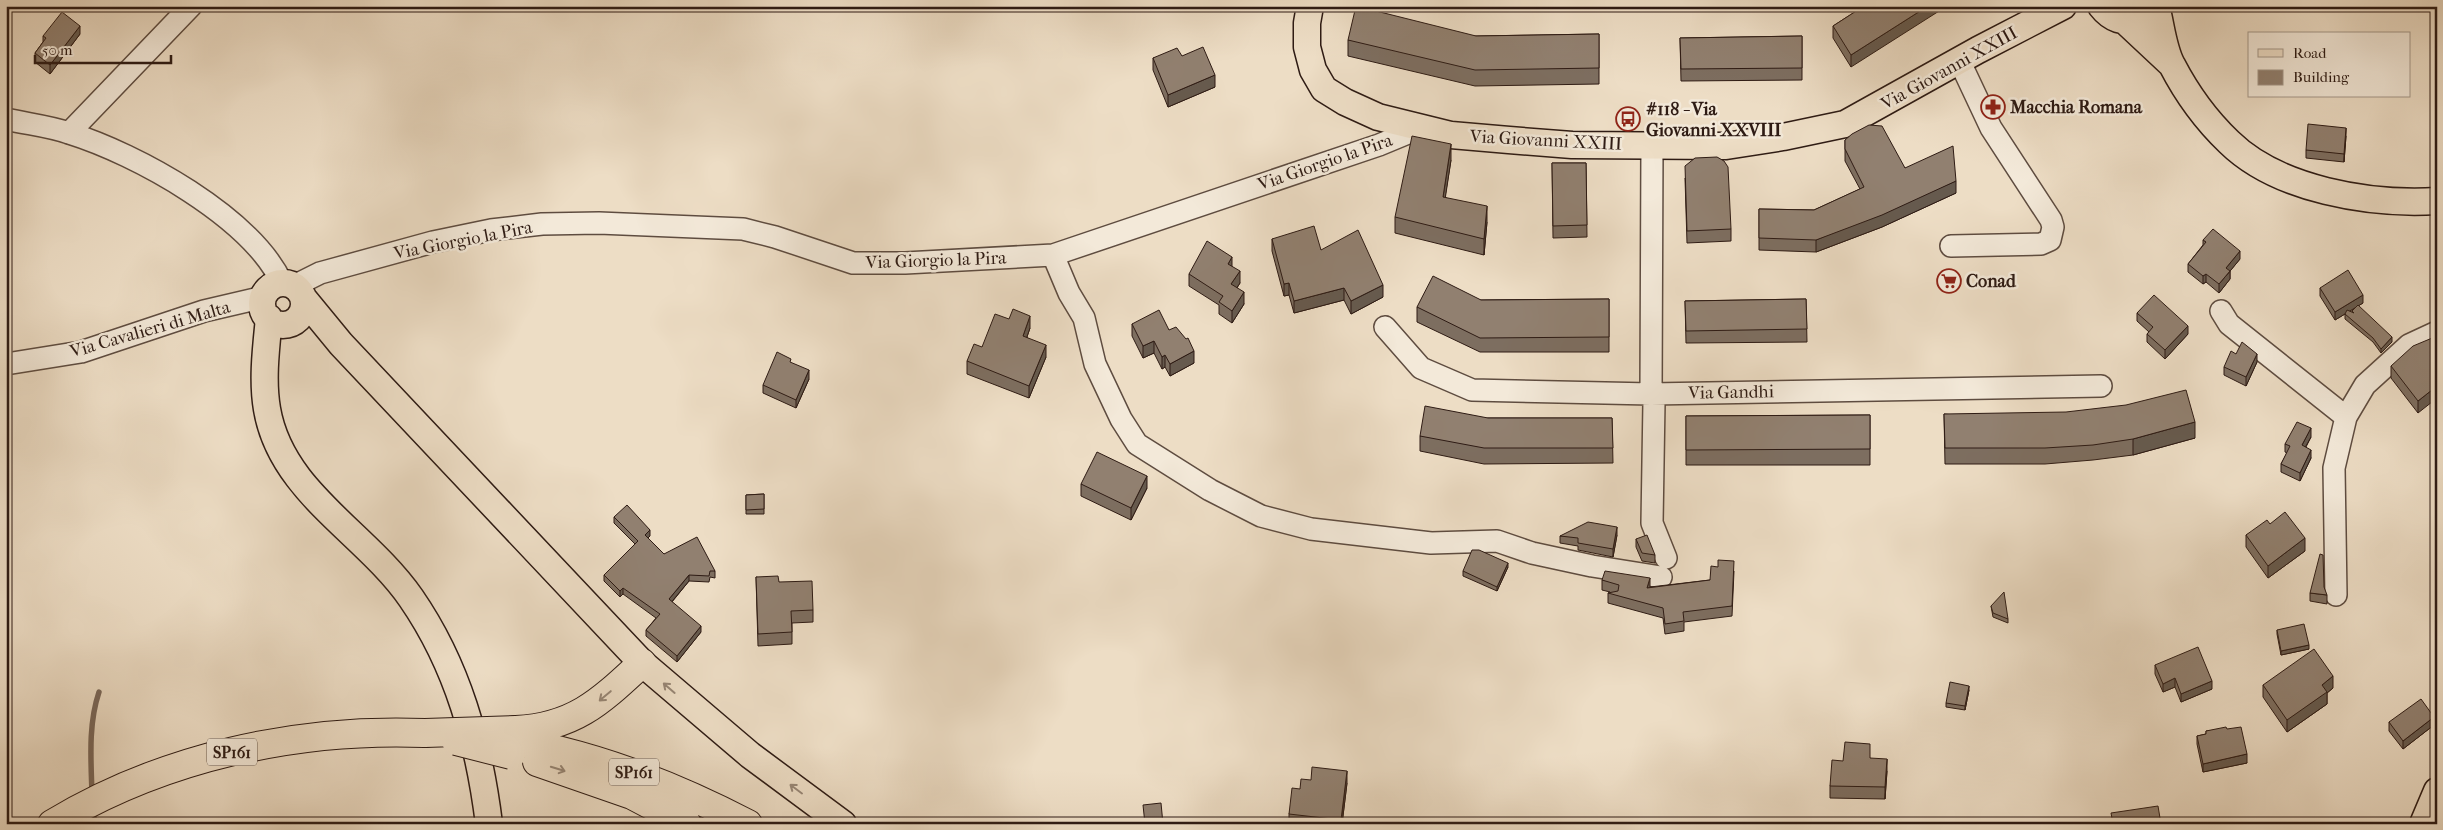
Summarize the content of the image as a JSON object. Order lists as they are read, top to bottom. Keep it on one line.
{"streets":{"highway":["SP161"],"main road":["Via Giovanni XXIII"],"street":["Via Giorgio la Pira","Via Cavalieri di Malta","Via Gandhi"]},"crossings":[["Via Giovanni XXIII","Via Giorgio la Pira"],["Via Giorgio la Pira","Via Cavalieri di Malta"]],"places":{"pharmacy":["Macchia Romana"],"bus stop":["#118 - Via Giovanni XXVIII"],"supermarket":["Conad"]},"legend":["Road","Building"],"scale_bar":"50 m"}
